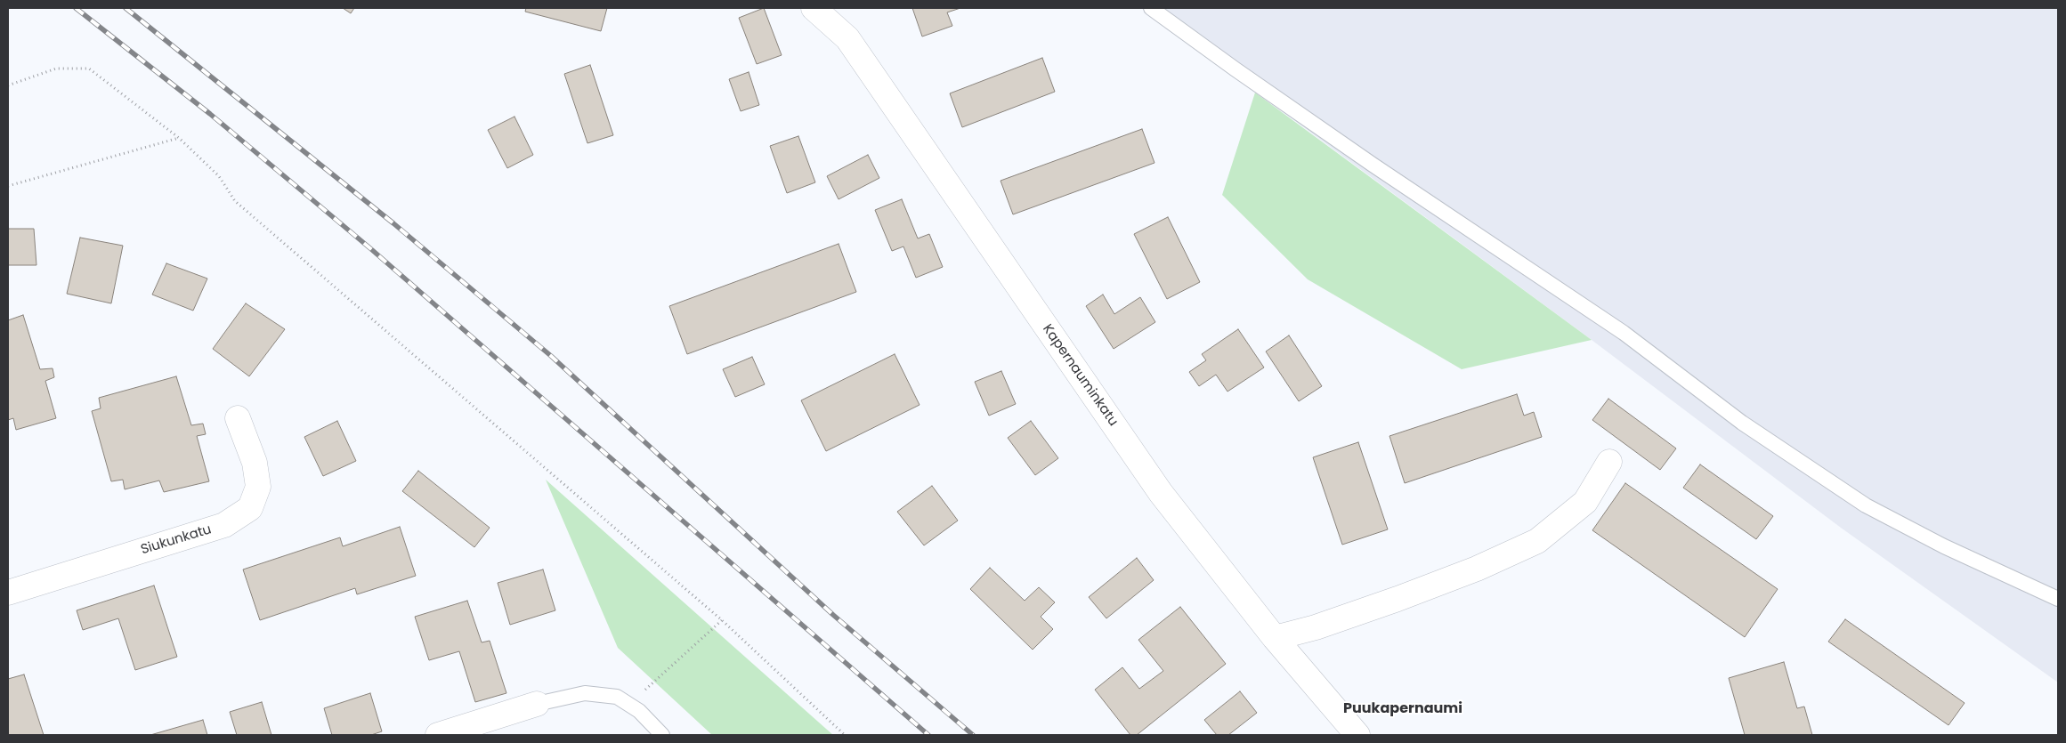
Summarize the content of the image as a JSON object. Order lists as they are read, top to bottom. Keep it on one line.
{"streets":{"street":["Kapernauminkatu","Siukunkatu"]},"districts":["Puukapernaumi"]}
